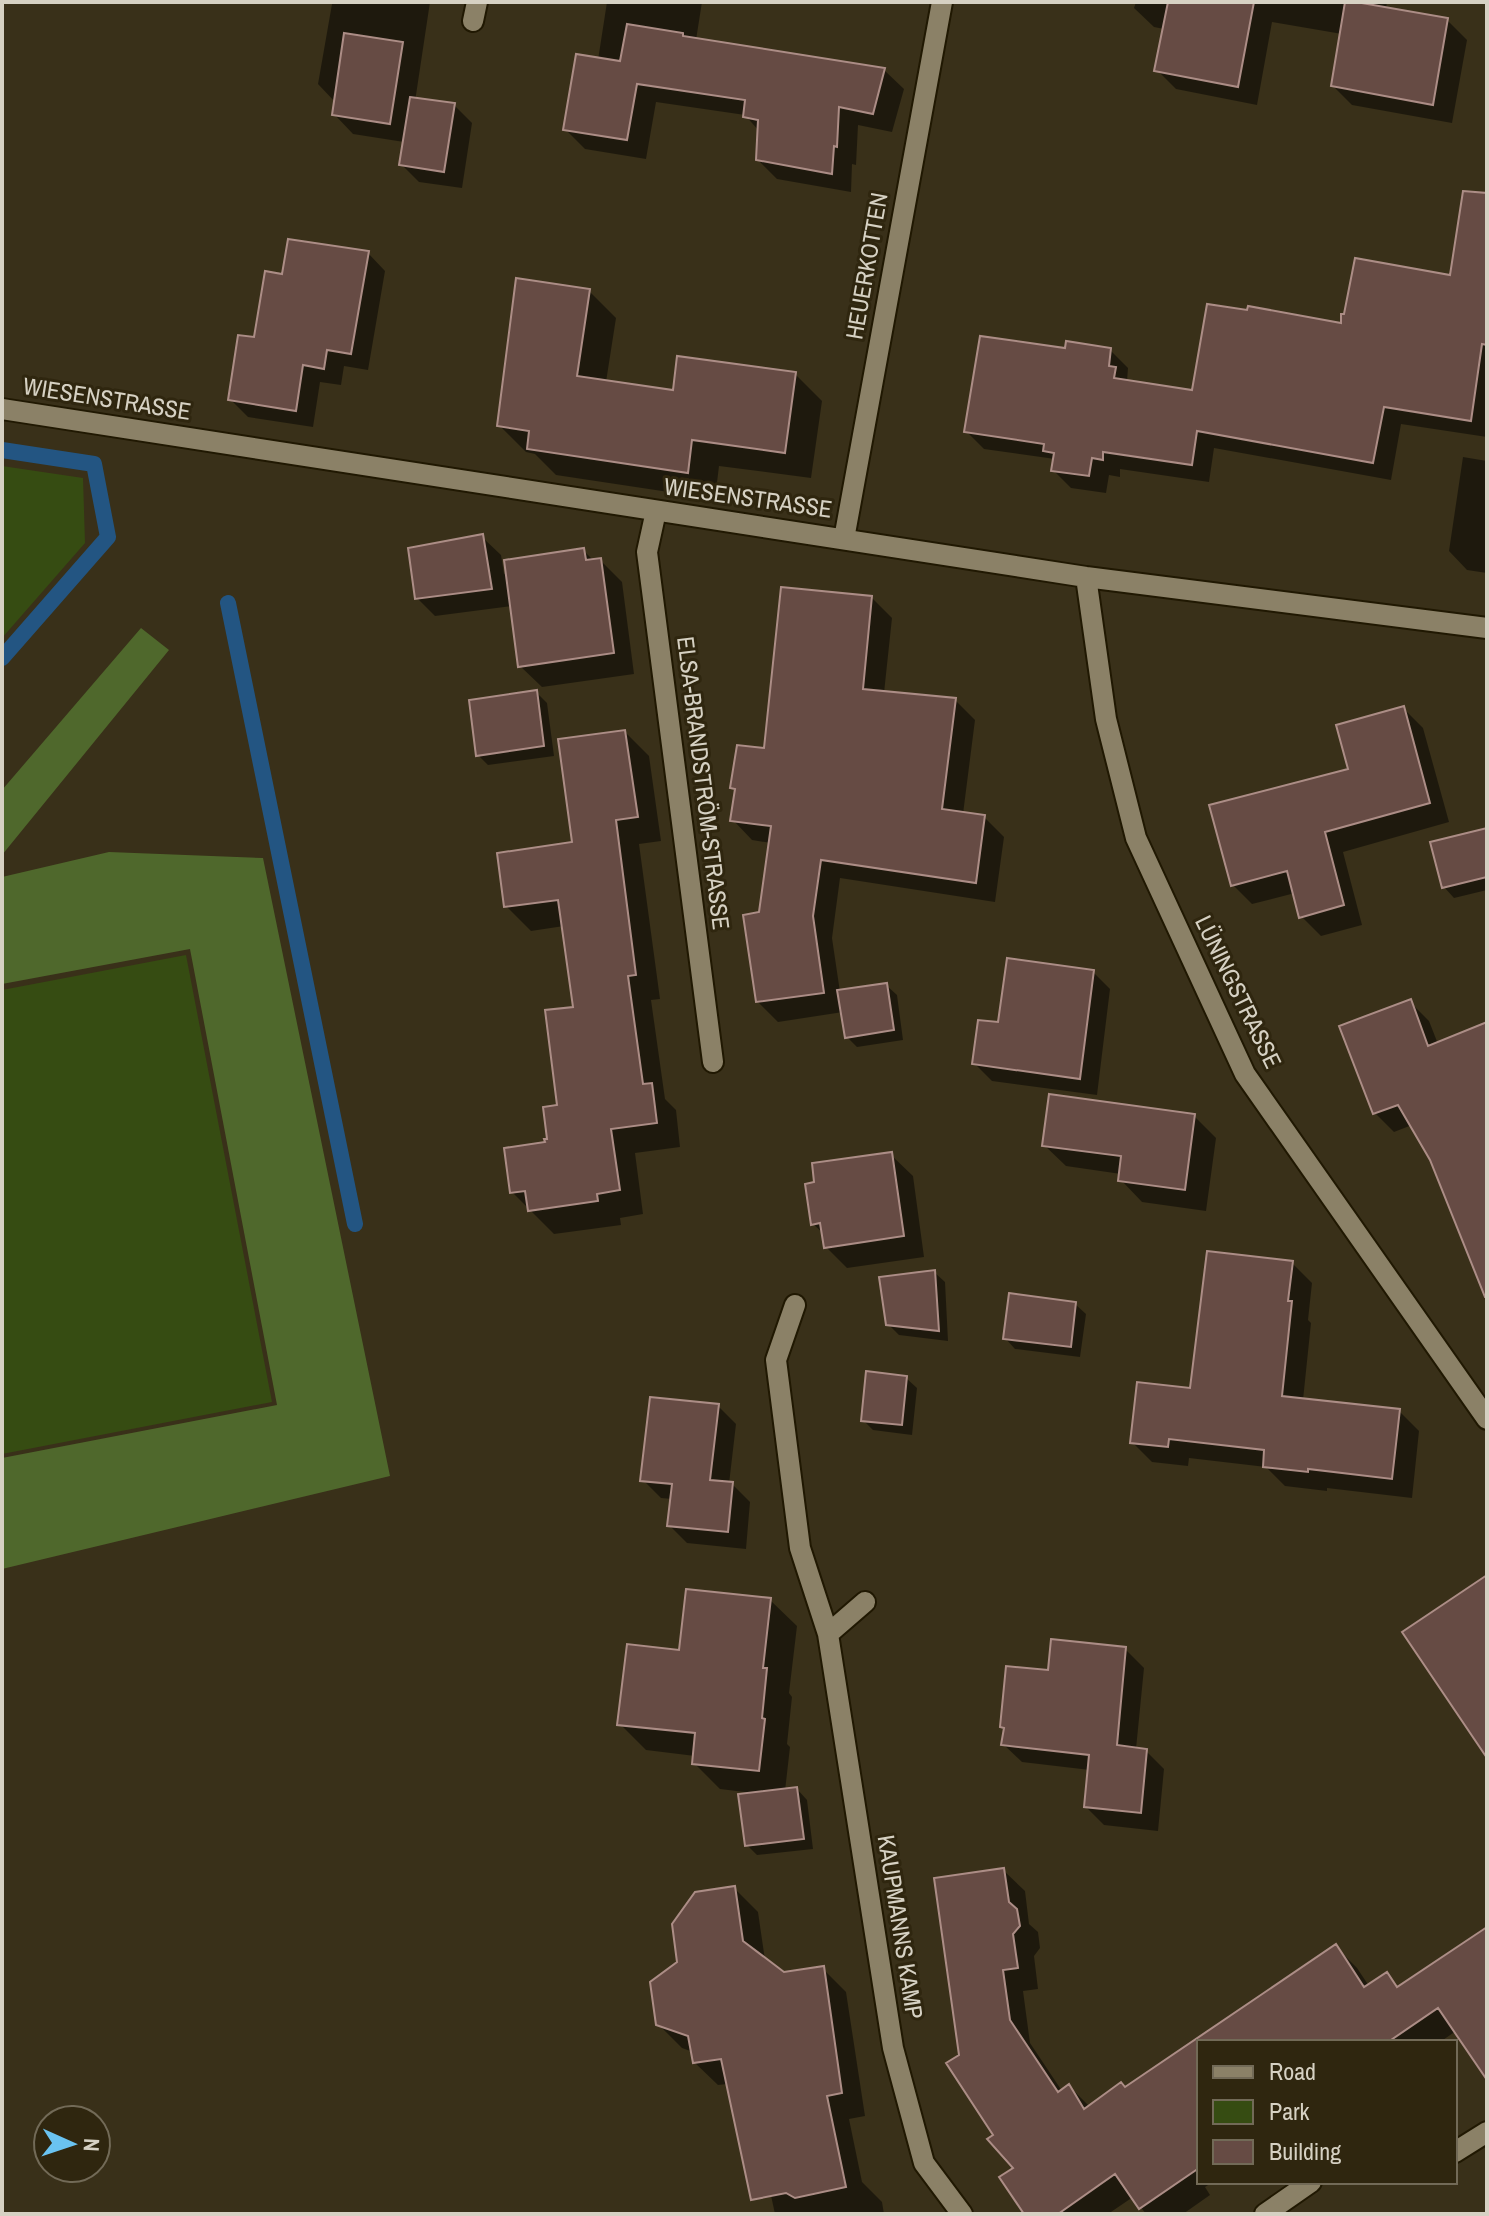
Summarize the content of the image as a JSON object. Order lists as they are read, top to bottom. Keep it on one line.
{"streets":{"street":["HEUERKOTTEN","WIESENSTRASSE","ELSA-BRANDSTRÖM-STRASSE","LÜNINGSTRASSE","KAUPMANNS KAMP"]},"crossings":[["HEUERKOTTEN","WIESENSTRASSE"],["WIESENSTRASSE","ELSA-BRANDSTRÖM-STRASSE"],["WIESENSTRASSE","LÜNINGSTRASSE"]],"legend":["Road","Park","Building"],"north":"right"}
